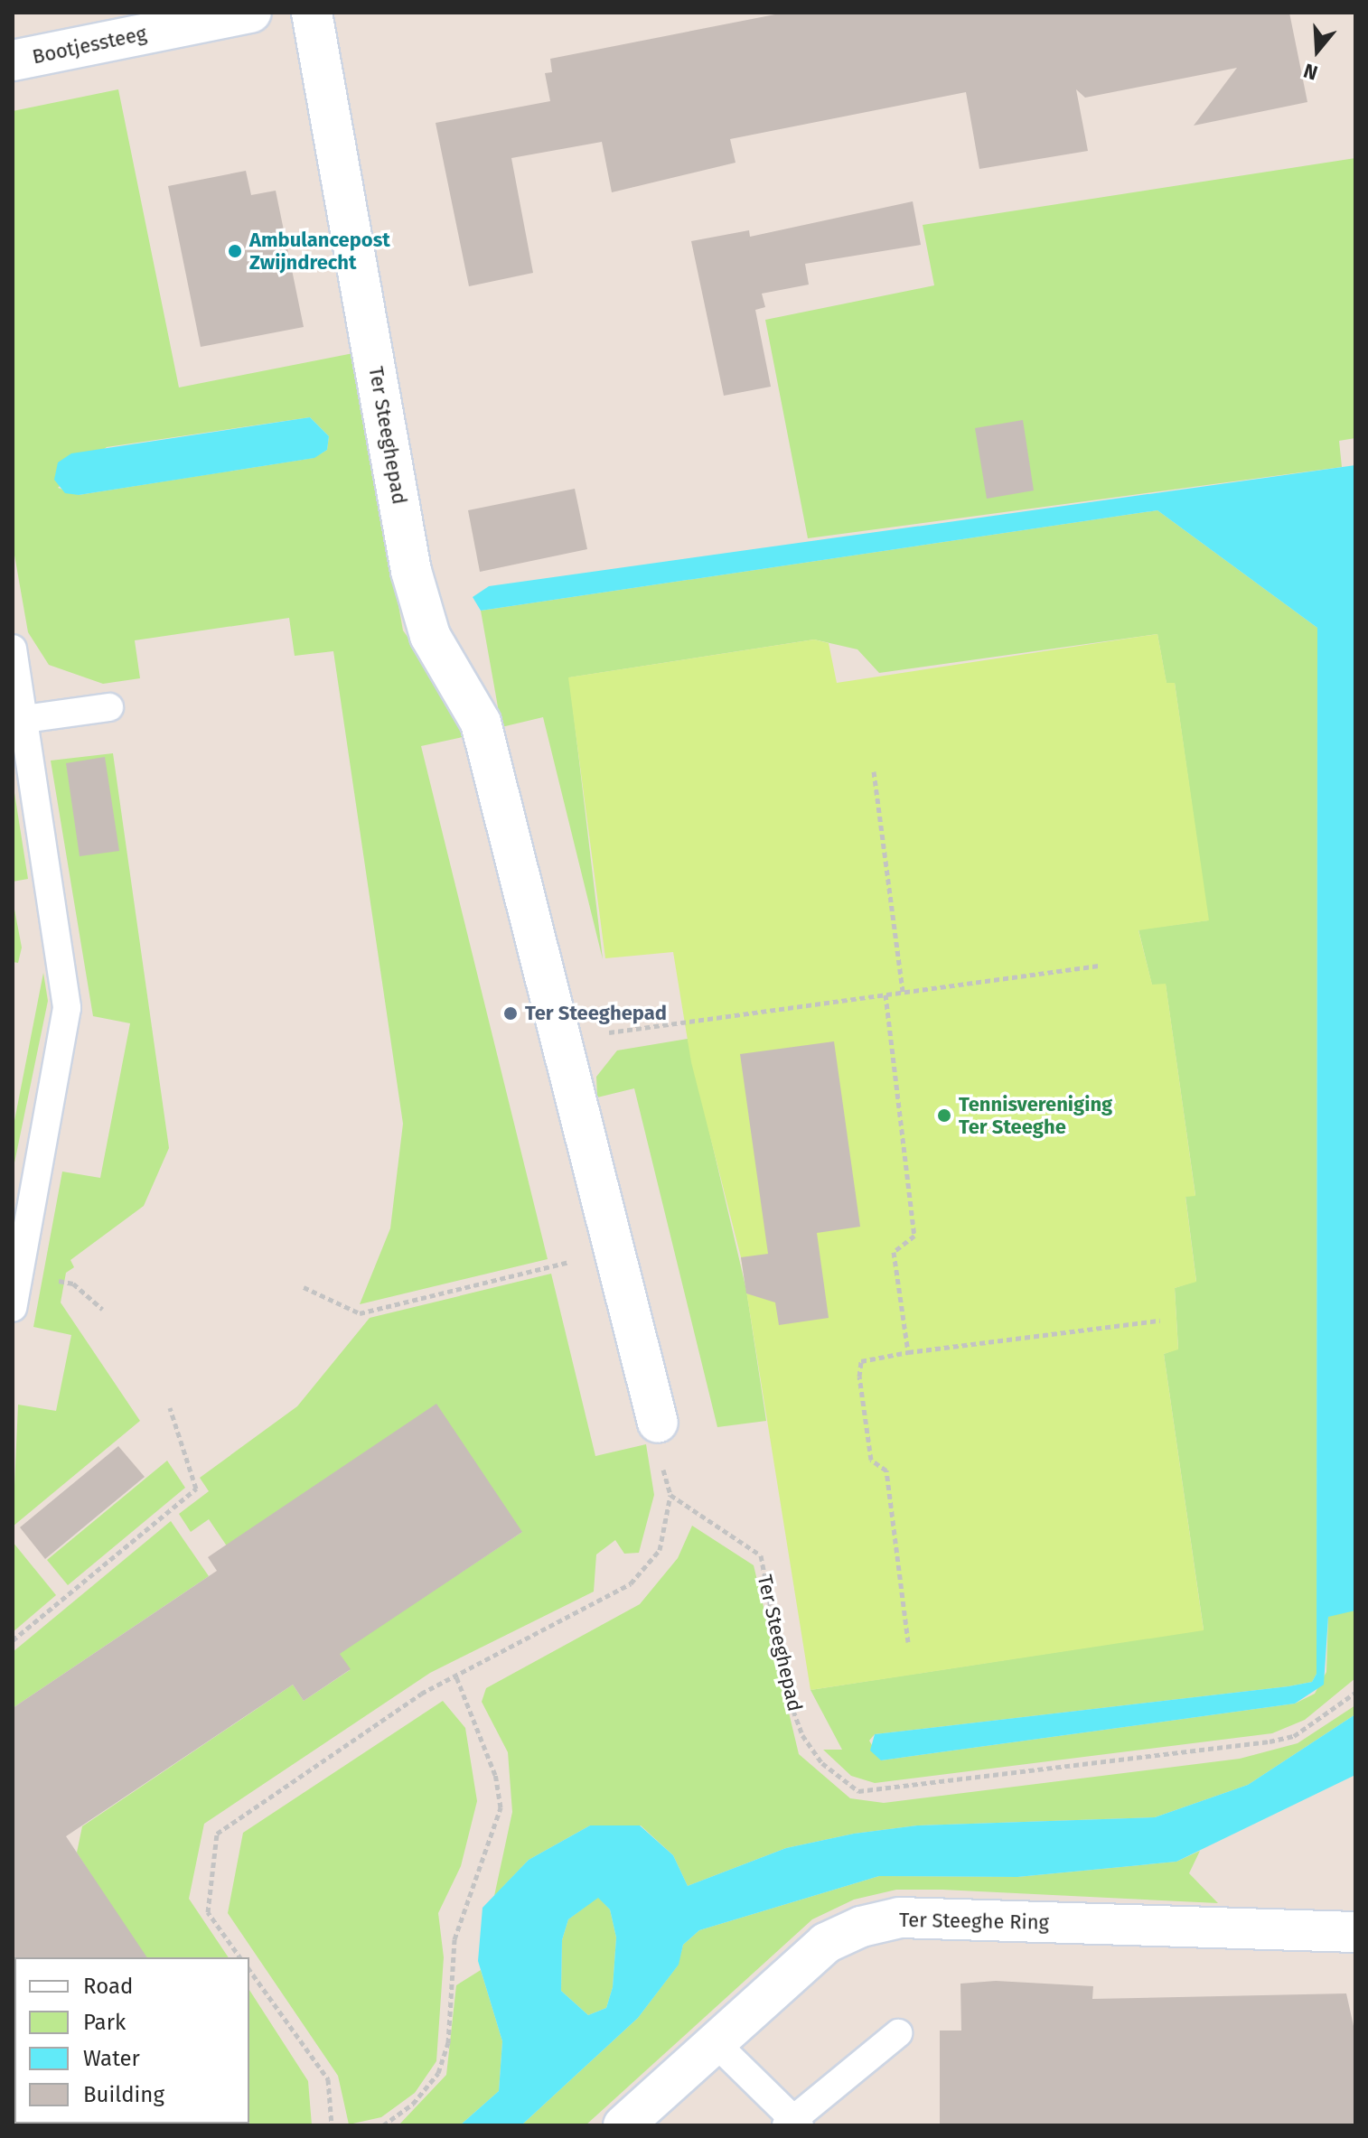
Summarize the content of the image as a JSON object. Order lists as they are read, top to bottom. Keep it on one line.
{"streets":{"street":["Bootjessteeg","Ter Steeghepad","Ter Steeghe Ring"]},"places":["Ambulancepost Zwijndrecht","Ter Steeghepad","Tennisvereniging Ter Steeghe"],"legend":["Road","Park","Water","Building"],"north":"bottom"}
